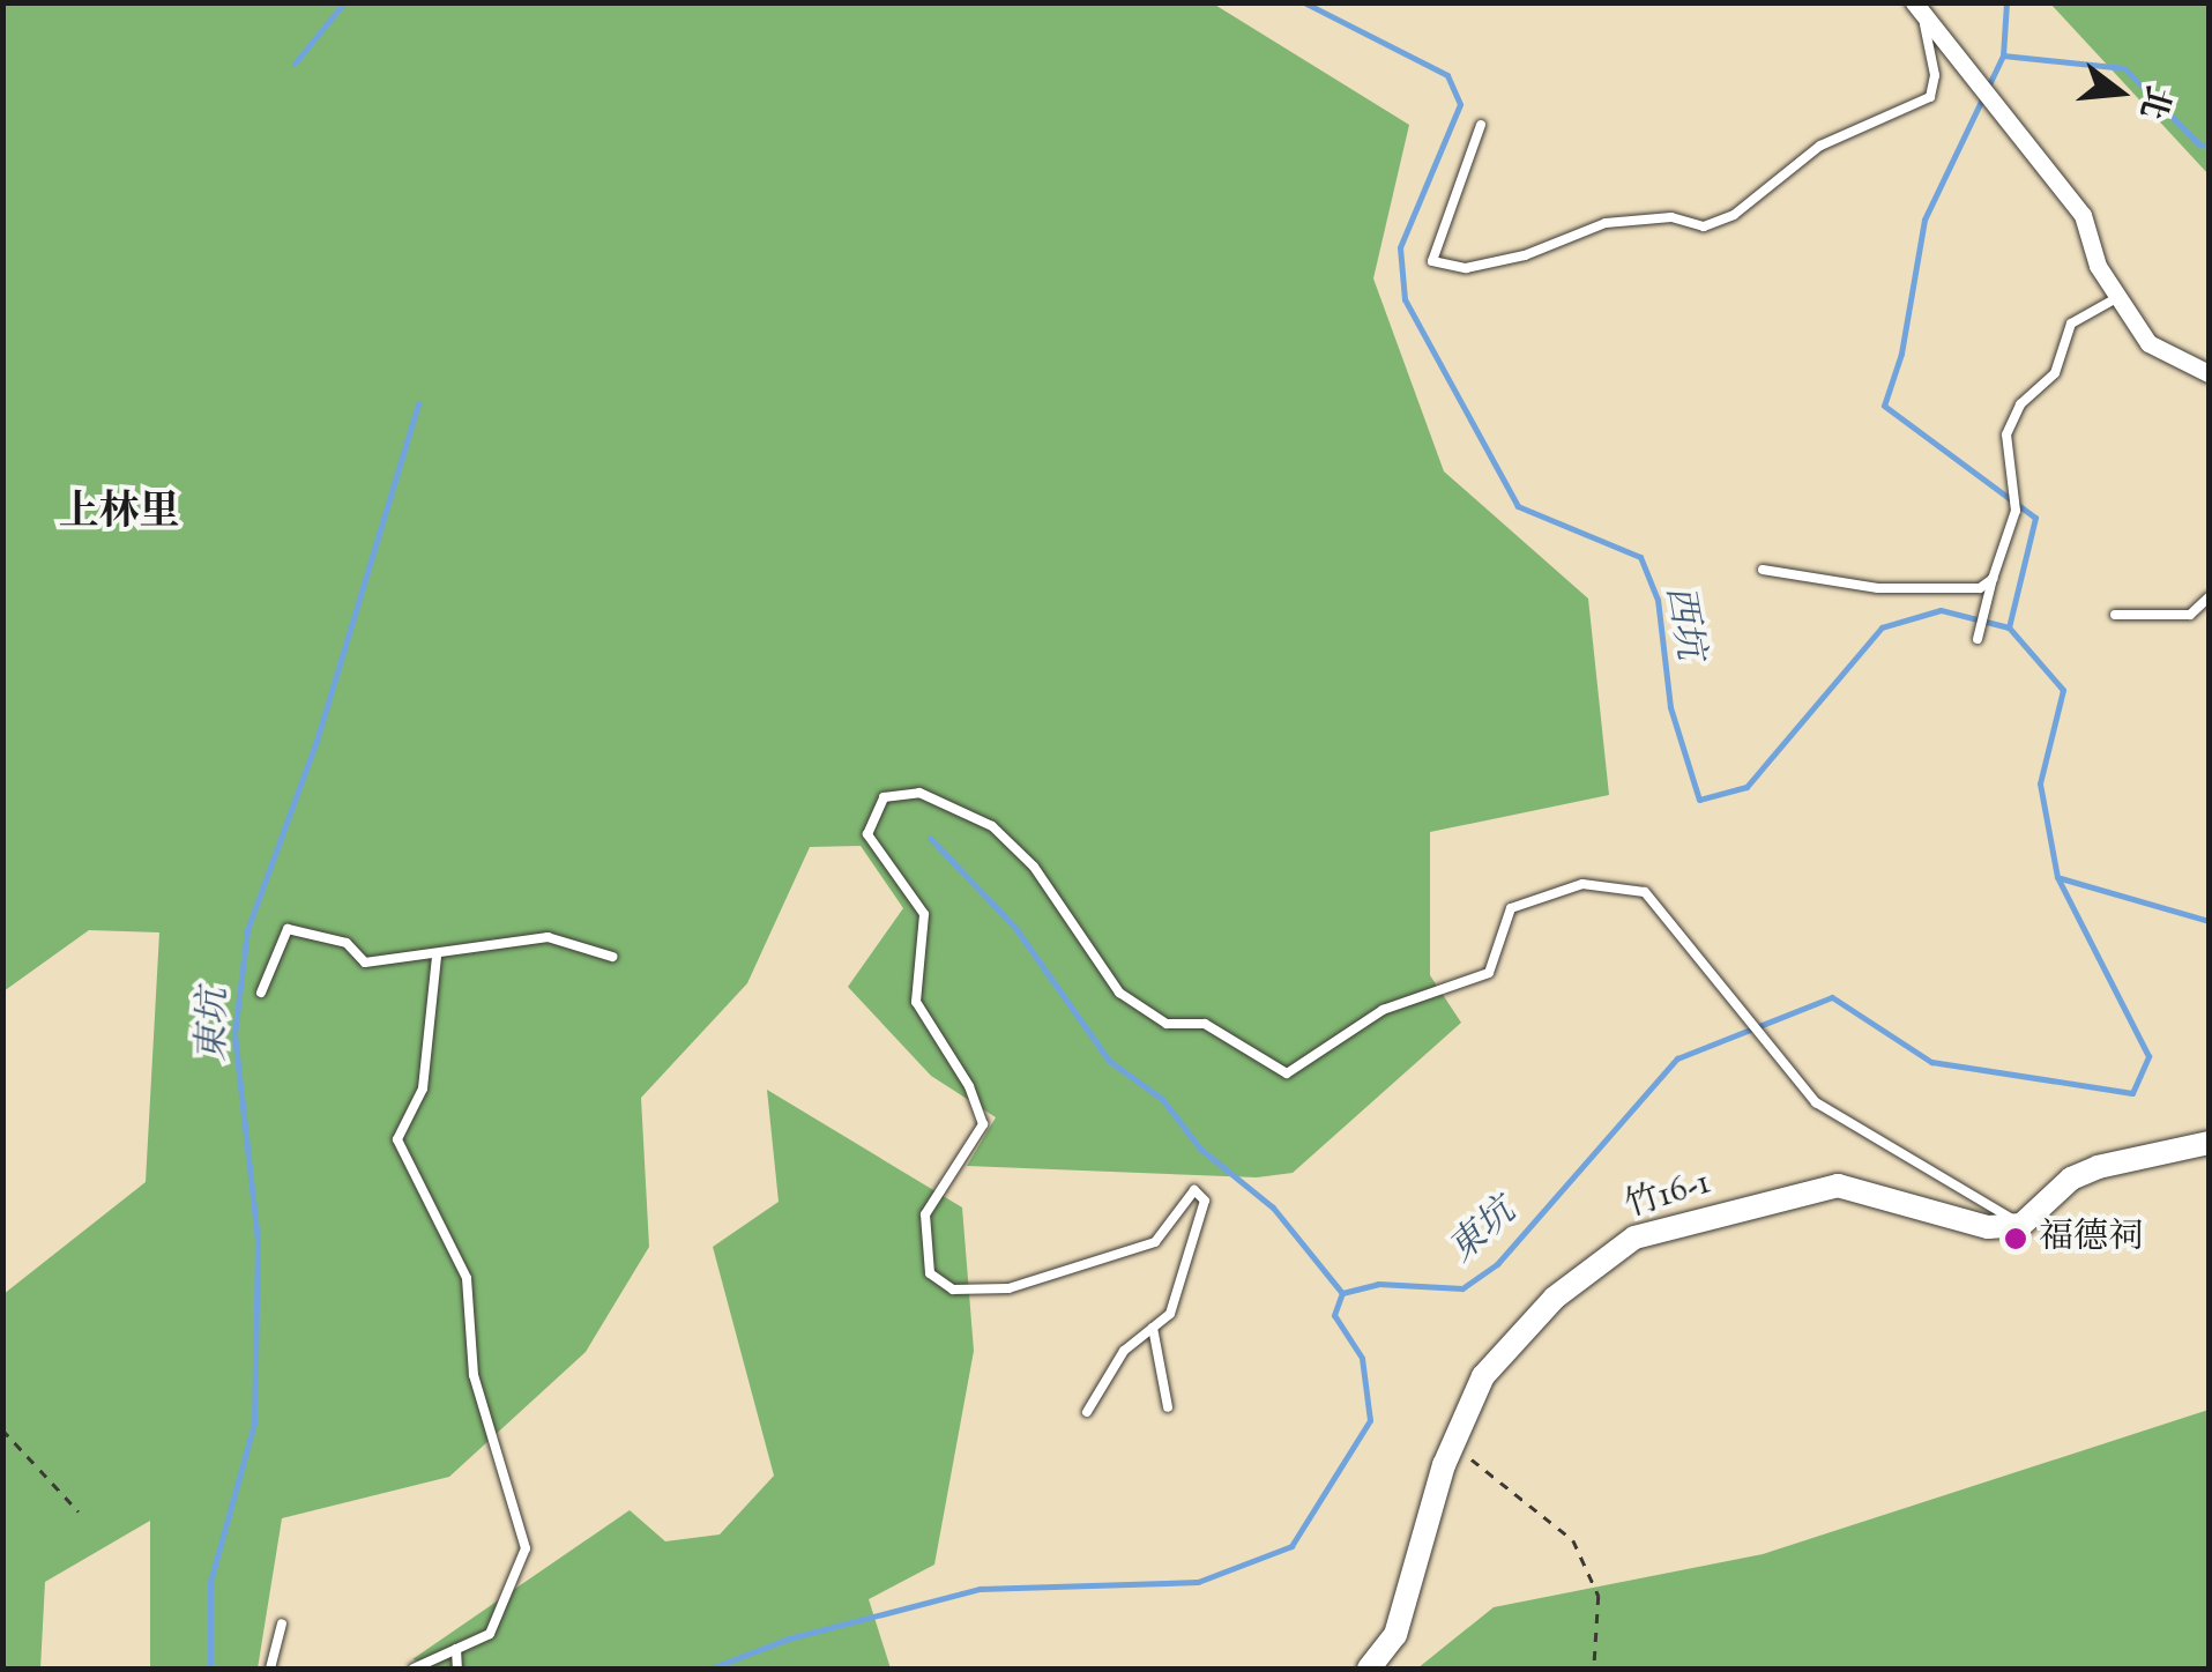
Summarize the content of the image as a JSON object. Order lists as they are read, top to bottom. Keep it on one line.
{"streets":{"street":["竹16-1"]},"districts":["上林里"],"water":["西坑","東坑"],"places":["福德祠"],"north":"right"}
